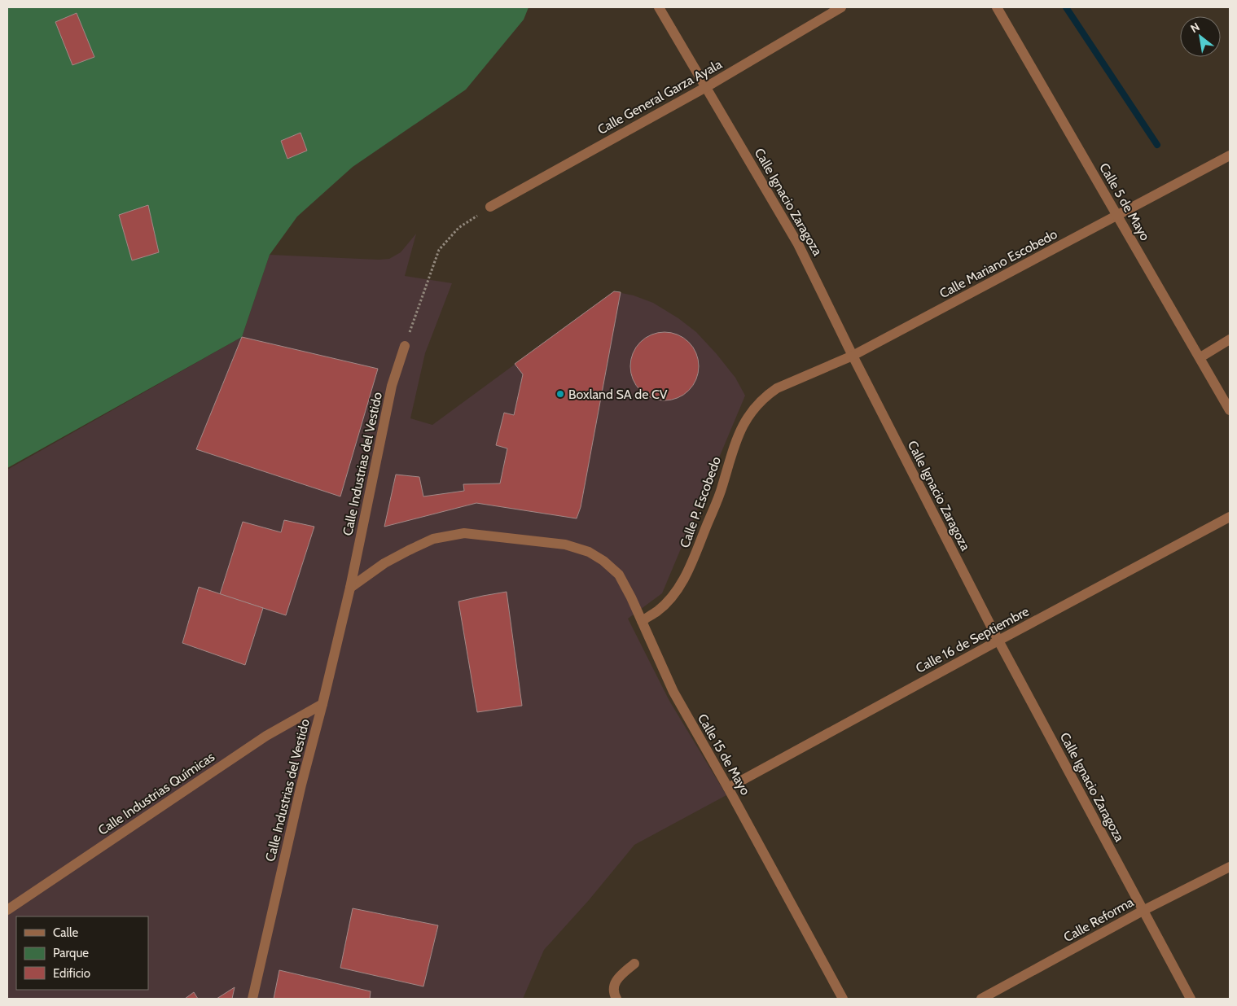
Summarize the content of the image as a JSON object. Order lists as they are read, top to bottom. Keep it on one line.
{"streets":{"street":["Calle General Garza Ayala","Calle Ignacio Zaragoza","Calle 5 de Mayo","Calle Mariano Escobedo","Calle Industrias del Vestido","Calle P. Escobedo","Calle 16 de Septiembre","Calle 15 de Mayo","Calle Industrias Químicas","Calle Reforma"]},"crossings":[["Calle General Garza Ayala","Calle Ignacio Zaragoza"],["Calle Ignacio Zaragoza","Calle Mariano Escobedo"],["Calle Ignacio Zaragoza","Calle 16 de Septiembre"],["Calle Ignacio Zaragoza","Calle Reforma"],["Calle 5 de Mayo","Calle Mariano Escobedo"],["Calle Mariano Escobedo","Calle P. Escobedo"],["Calle Industrias del Vestido","Calle 15 de Mayo"],["Calle Industrias del Vestido","Calle Industrias Químicas"],["Calle P. Escobedo","Calle 15 de Mayo"],["Calle 16 de Septiembre","Calle 15 de Mayo"]],"places":["Boxland SA de CV"],"legend":["Calle","Parque","Edificio"],"north":"top left"}
